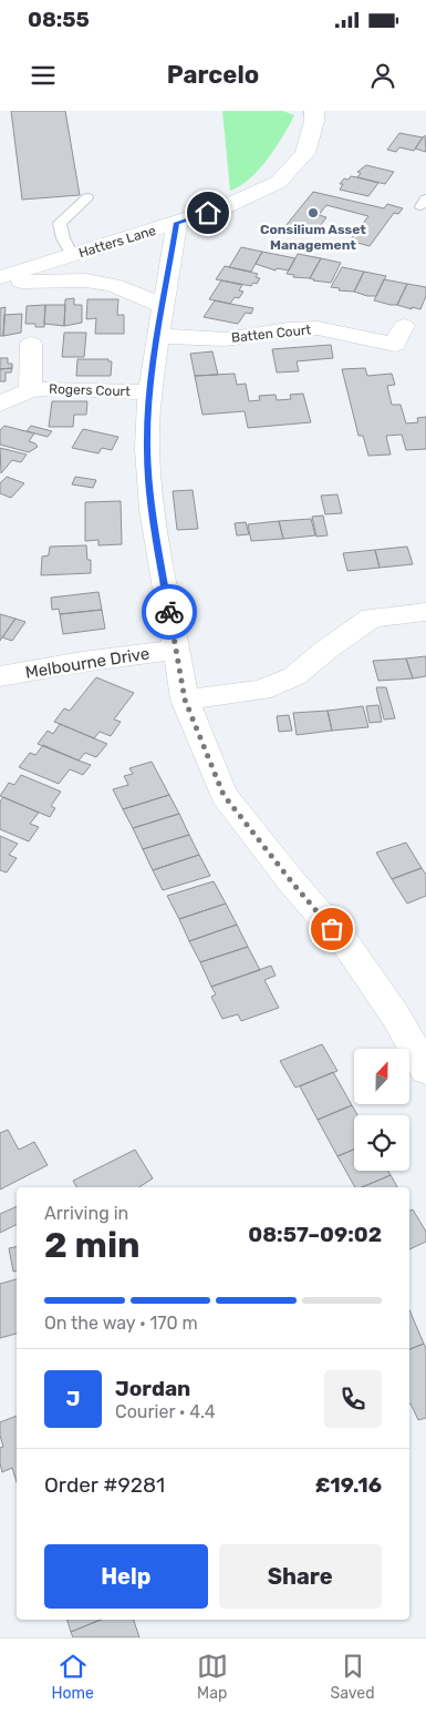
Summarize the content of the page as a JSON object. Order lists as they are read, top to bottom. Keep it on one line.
{"streets":{"street":["Hatters Lane","Batten Court","Rogers Court","Melbourne Drive"]},"places":["Consilium Asset Management"],"north":"top","page":{"status":"08:55","header":"Parcelo","heading":["2 min","Arriving in","08:57–09:02"],"panel":["Jordan","Courier · 4.4","Order #9281","£19.16"],"bar":"On the way · 170 m","round":"J","buttons":["Help","Share"],"tabs":["Home","Map","Saved"]}}
